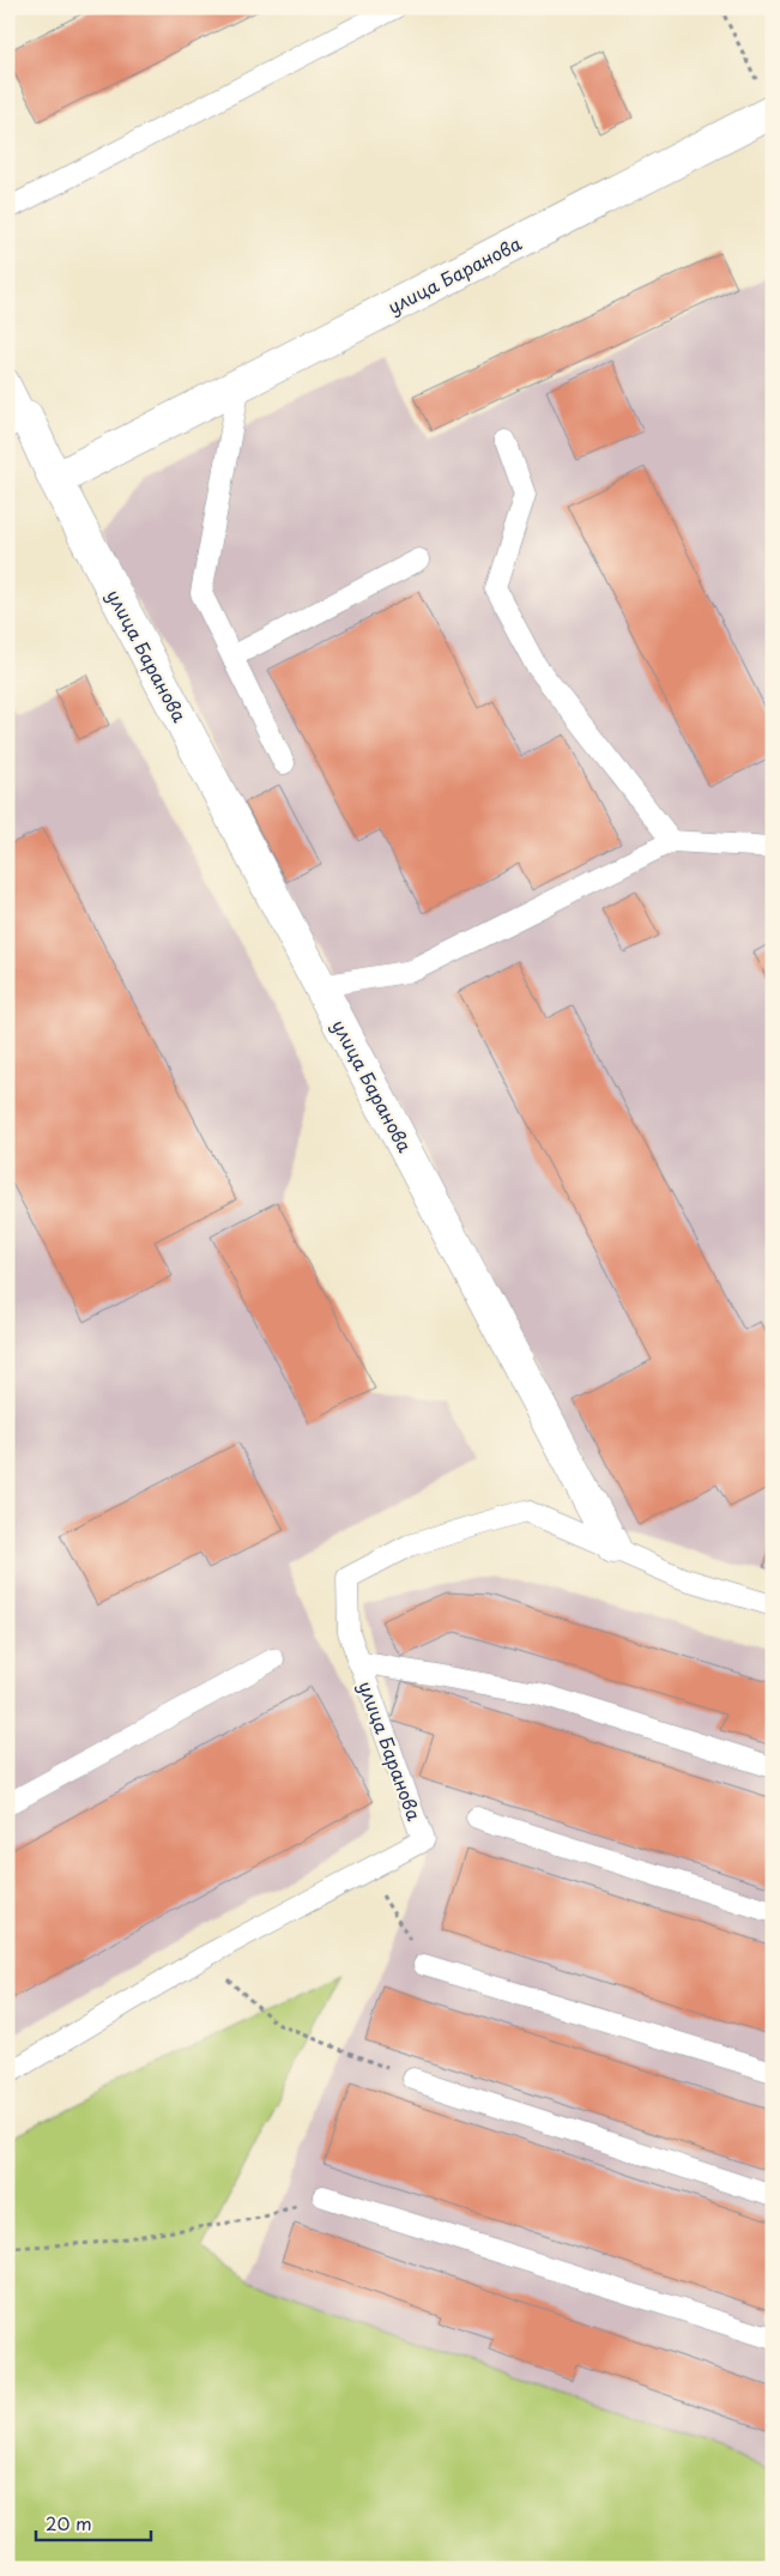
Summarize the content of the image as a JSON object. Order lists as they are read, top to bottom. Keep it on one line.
{"streets":{"street":["улица Баранова"]},"scale_bar":"20 m"}
